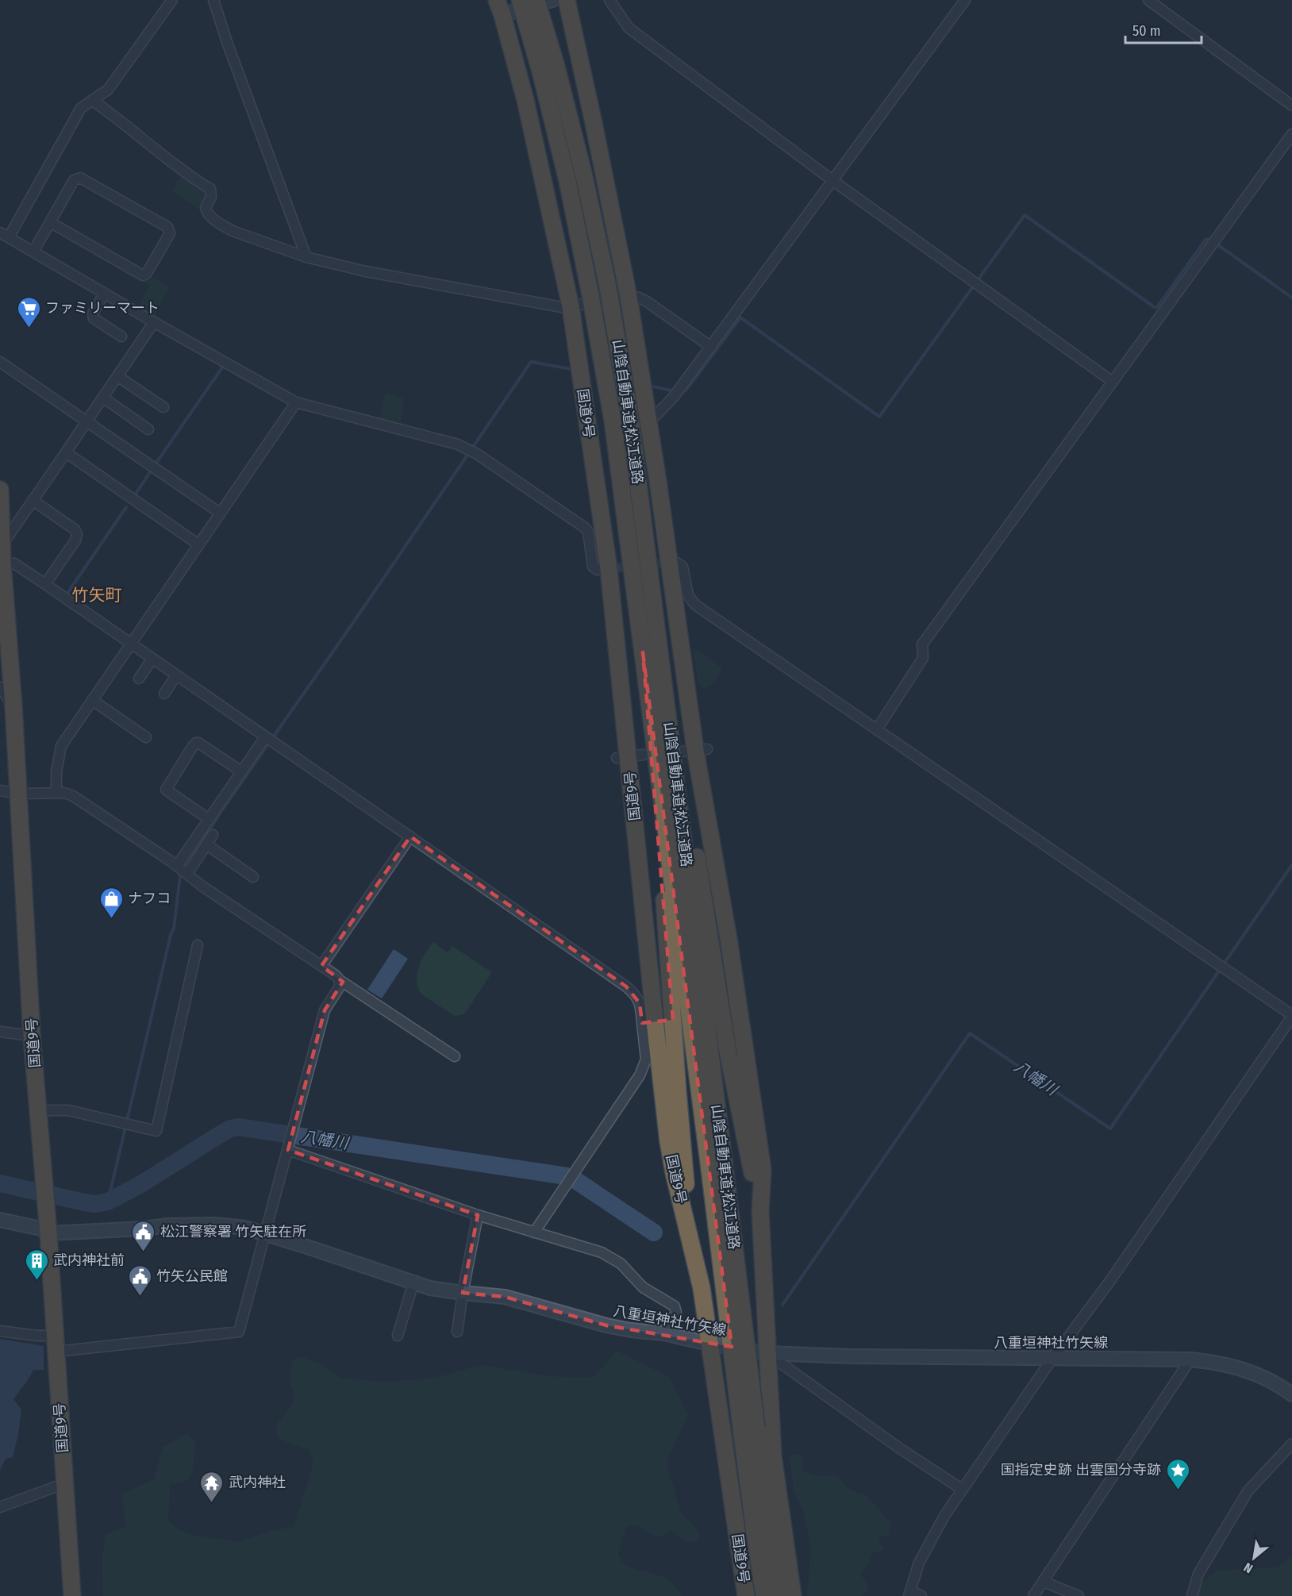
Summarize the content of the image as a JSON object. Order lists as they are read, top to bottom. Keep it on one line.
{"streets":{"highway":["山陰自動車道;松江道路","国道9号"],"main road":["八重垣神社竹矢線"]},"crossings":[["山陰自動車道;松江道路","国道9号"],["国道9号","八重垣神社竹矢線"]],"districts":["竹矢町"],"water":["八幡川"],"places":{"supermarket":["ファミリーマート"],"shop":["ナフコ"],"public building":["松江警察署 竹矢駐在所","竹矢公民館"],"building":["武内神社前"],"place":["国指定史跡 出雲国分寺跡"],"temple":["武内神社"]},"scale_bar":"50 m","north":"bottom left"}
